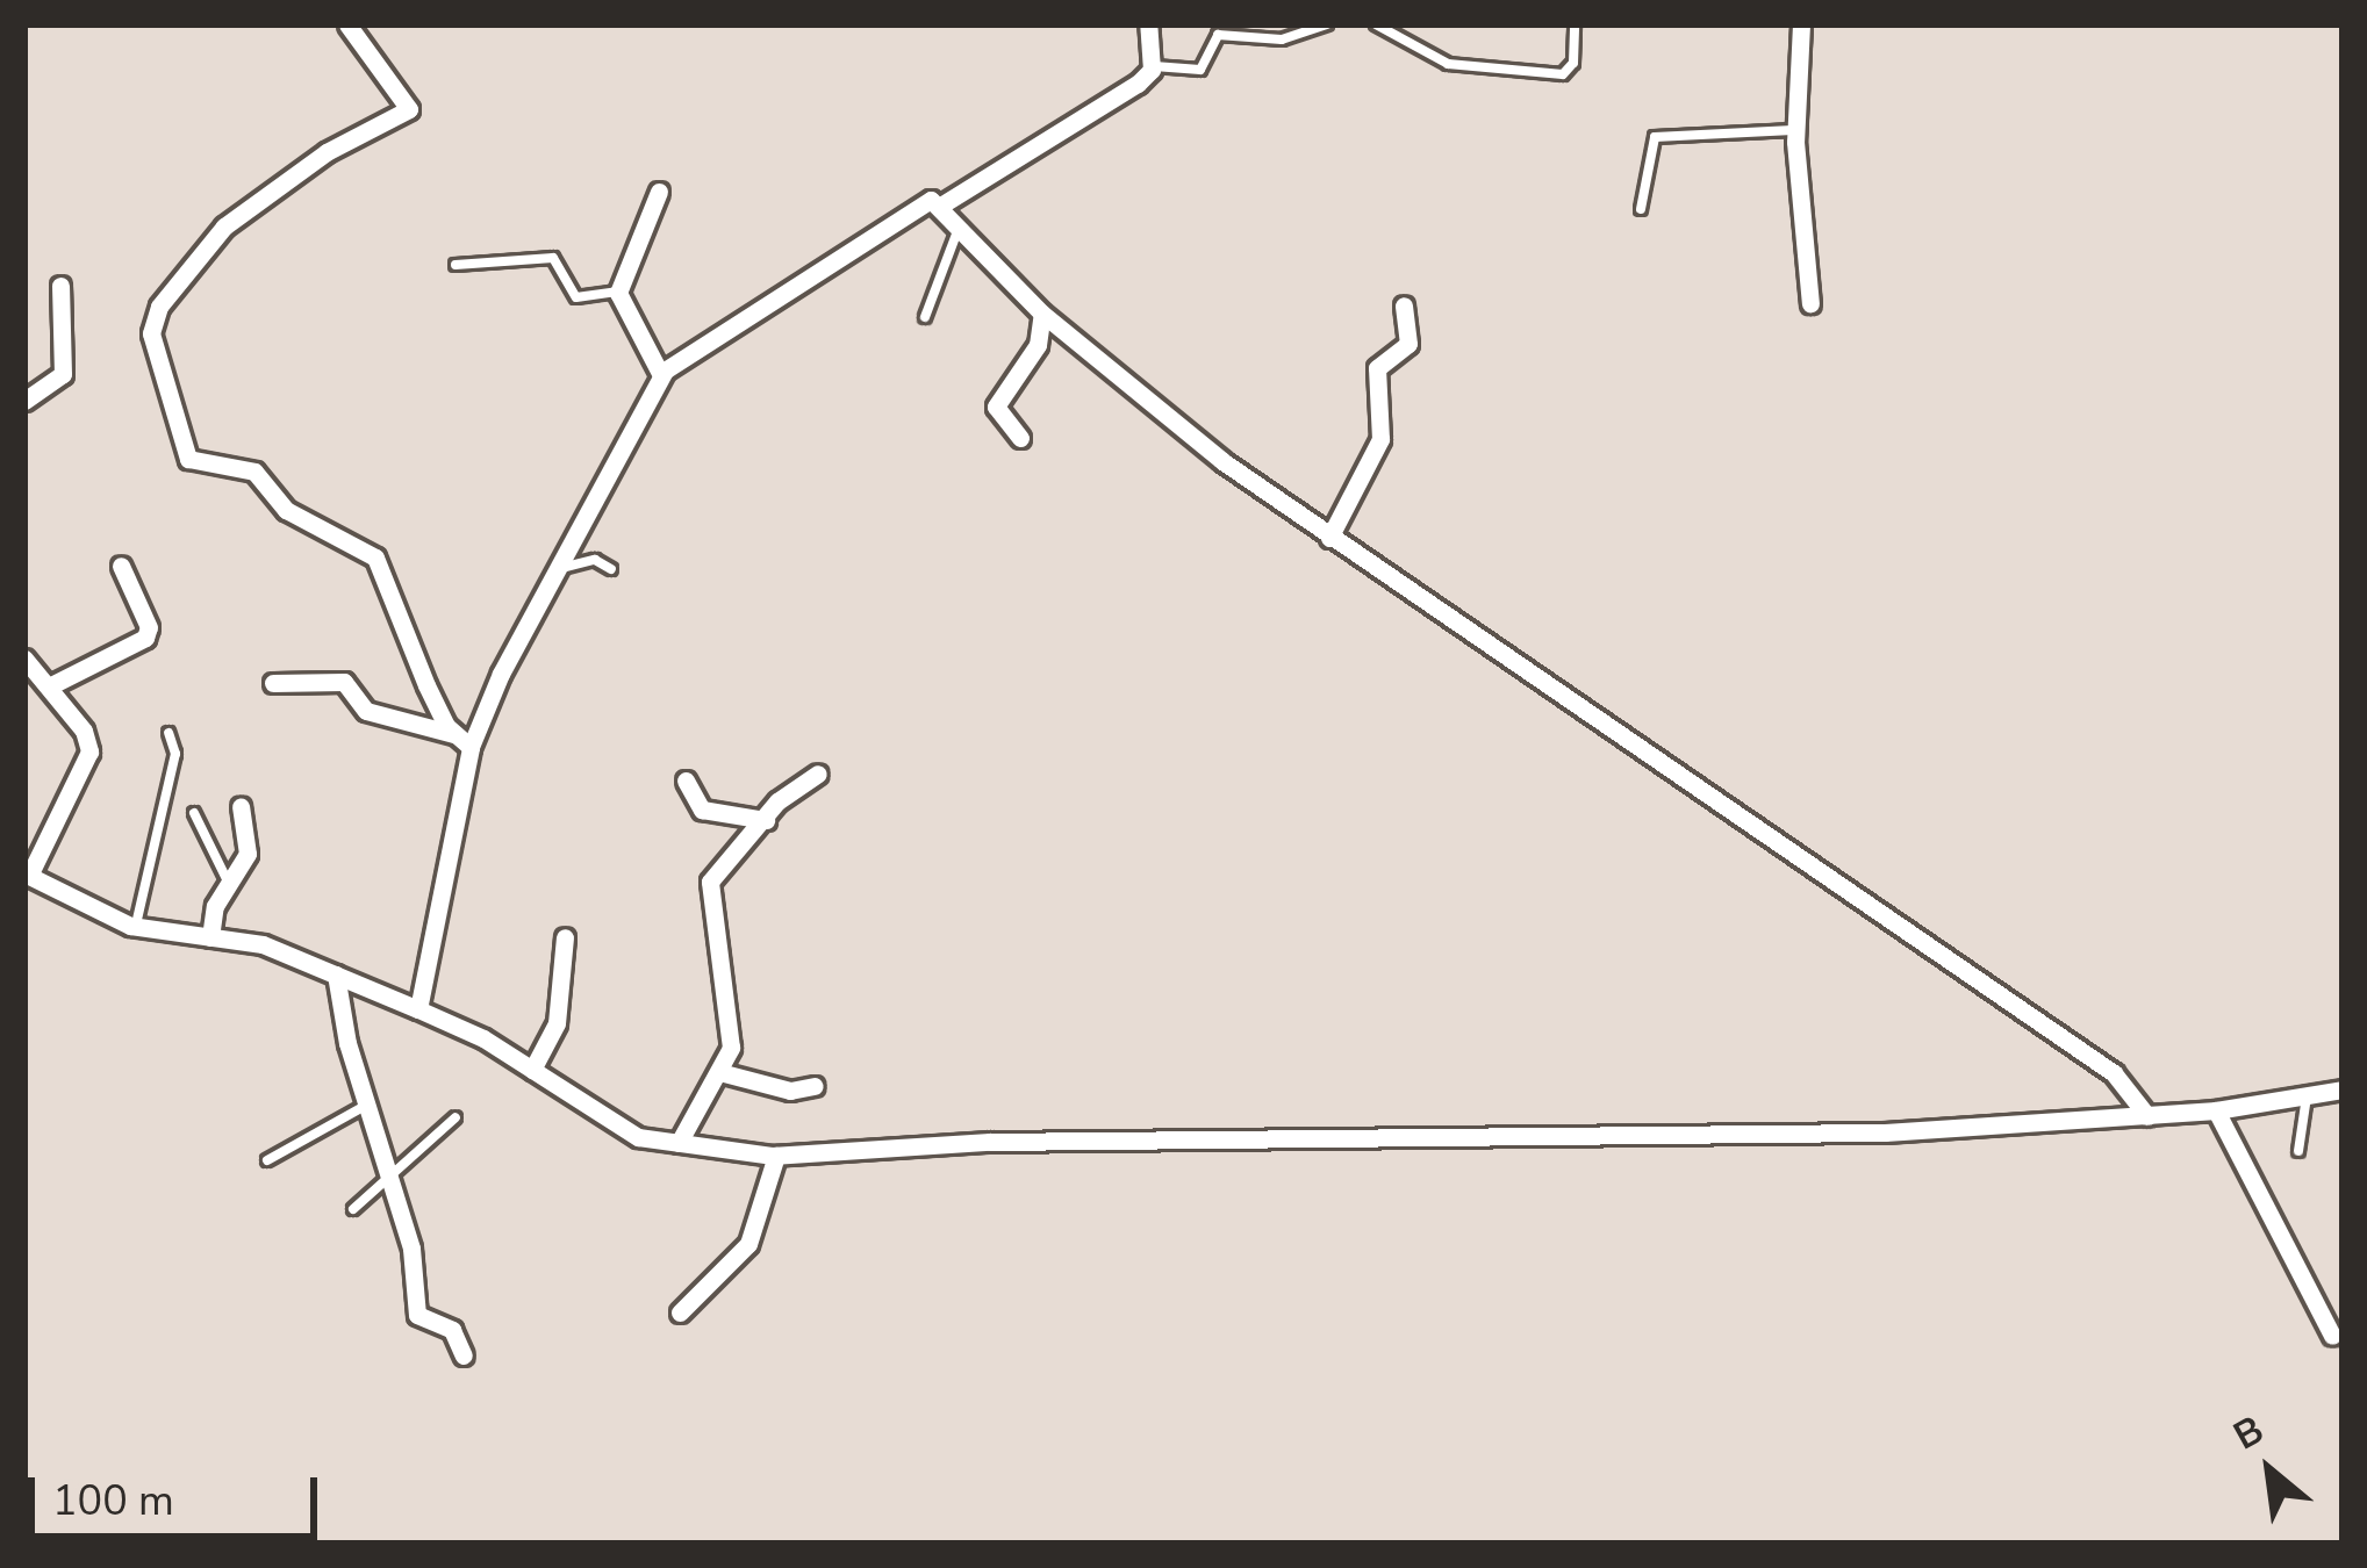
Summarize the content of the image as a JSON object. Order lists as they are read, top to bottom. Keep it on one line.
{"scale_bar":"100 m","north":"top left"}
